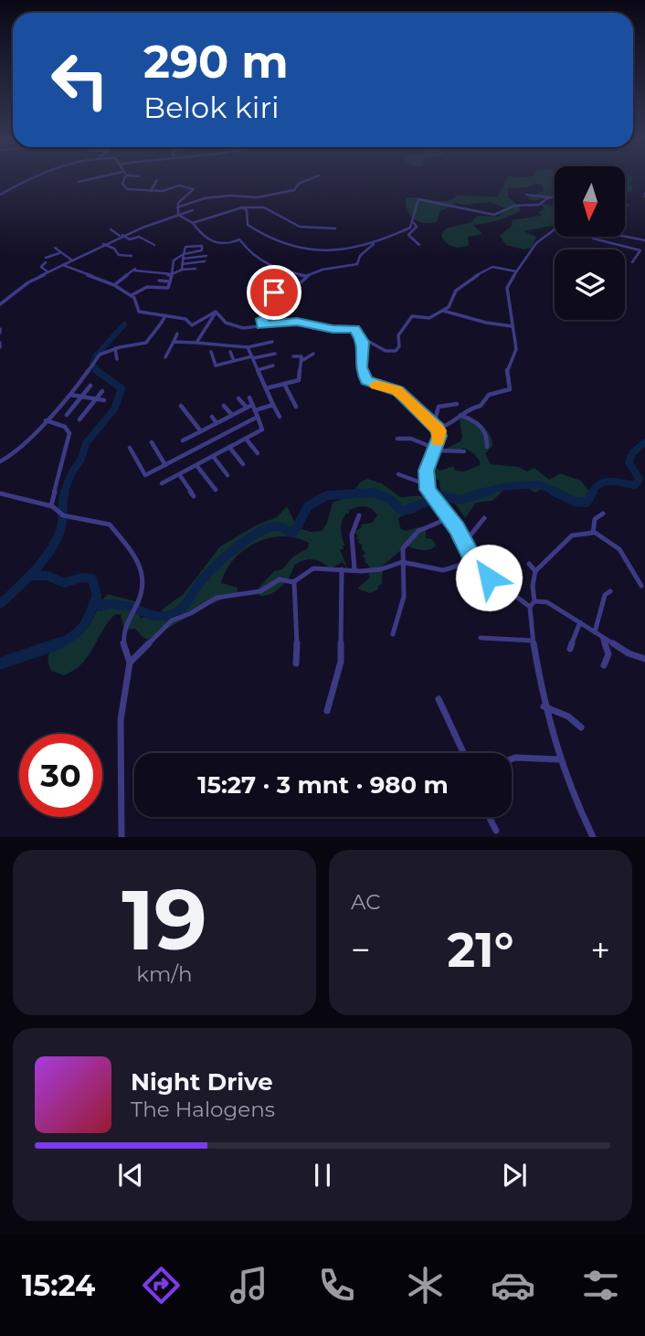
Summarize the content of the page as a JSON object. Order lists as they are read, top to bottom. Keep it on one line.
{"north":"bottom","page":{"turn":["290 m","Belok kiri"],"limit":"30","trip":"15:27 · 3 mnt · 980 m","tile":[["19","km/h"],"AC"],"heat":["−","21°","+"],"song":["Night Drive","The Halogens"],"tabs":"15:24"}}
